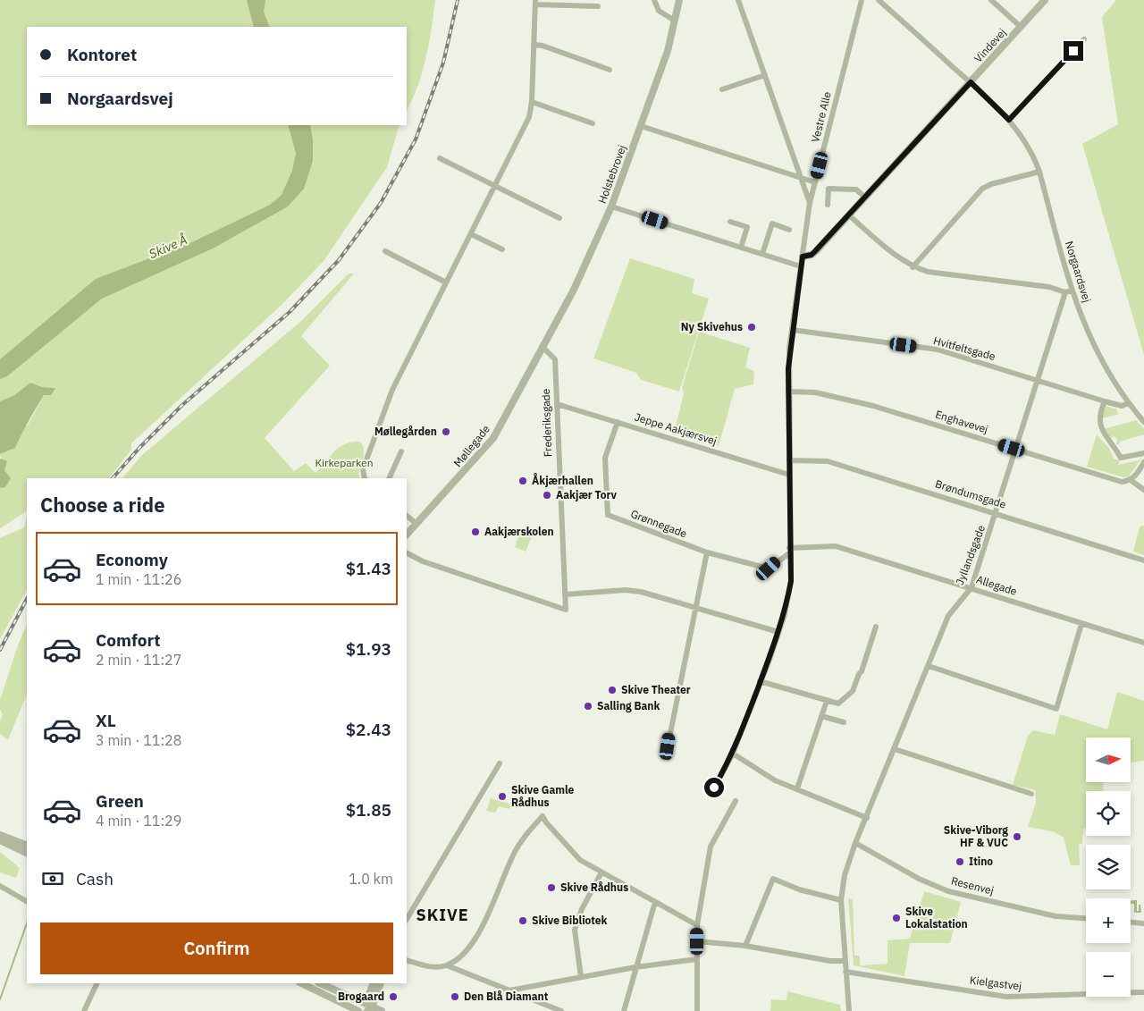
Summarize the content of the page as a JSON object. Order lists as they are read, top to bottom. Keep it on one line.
{"streets":{"street":["Vindevej","Vestre Alle","Holstebrovej","Norgaardsvej","Hvitfeltsgade","Enghavevej","Frederiksgade","Jeppe Aakjærsvej","Møllegade","Brøndumsgade","Grønnegade","Jyllandsgade","Allegade","Resenvej","Kielgastvej"]},"crossings":[["Vindevej","Vestre Alle"],["Vindevej","Norgaardsvej"],["Vestre Alle","Hvitfeltsgade"],["Vestre Alle","Enghavevej"],["Vestre Alle","Jeppe Aakjærsvej"],["Vestre Alle","Brøndumsgade"],["Vestre Alle","Grønnegade"],["Vestre Alle","Allegade"],["Holstebrovej","Frederiksgade"],["Holstebrovej","Møllegade"],["Norgaardsvej","Hvitfeltsgade"],["Norgaardsvej","Jyllandsgade"],["Hvitfeltsgade","Jyllandsgade"],["Enghavevej","Jyllandsgade"],["Frederiksgade","Jeppe Aakjærsvej"],["Frederiksgade","Møllegade"],["Jeppe Aakjærsvej","Grønnegade"],["Brøndumsgade","Jyllandsgade"],["Grønnegade","Allegade"],["Jyllandsgade","Allegade"],["Jyllandsgade","Resenvej"],["Jyllandsgade","Kielgastvej"]],"districts":["SKIVE"],"water":["Skive Å"],"parks":["Kirkeparken"],"places":["Ny Skivehus","Møllegården","Åkjærhallen","Aakjær Torv","Aakjærskolen","Skive Theater","Salling Bank","Skive Gamle Rådhus","Skive-Viborg HF & VUC","Itino","Skive Rådhus","Skive Lokalstation","Skive Bibliotek","Brogaard","Den Blå Diamant"],"north":"right","page":{"banner":["Kontoret","Norgaardsvej"],"heading":"Choose a ride","list":[{"name":"Economy","note":"1 min · 11:26","value":"$1.43"},{"name":"Comfort","note":"2 min · 11:27","value":"$1.93"},{"name":"XL","note":"3 min · 11:28","value":"$2.43"},{"name":"Green","note":"4 min · 11:29","value":"$1.85"}],"map_buttons":["+","−"],"pay":["Cash","1.0 km"],"buttons":"Confirm"}}
